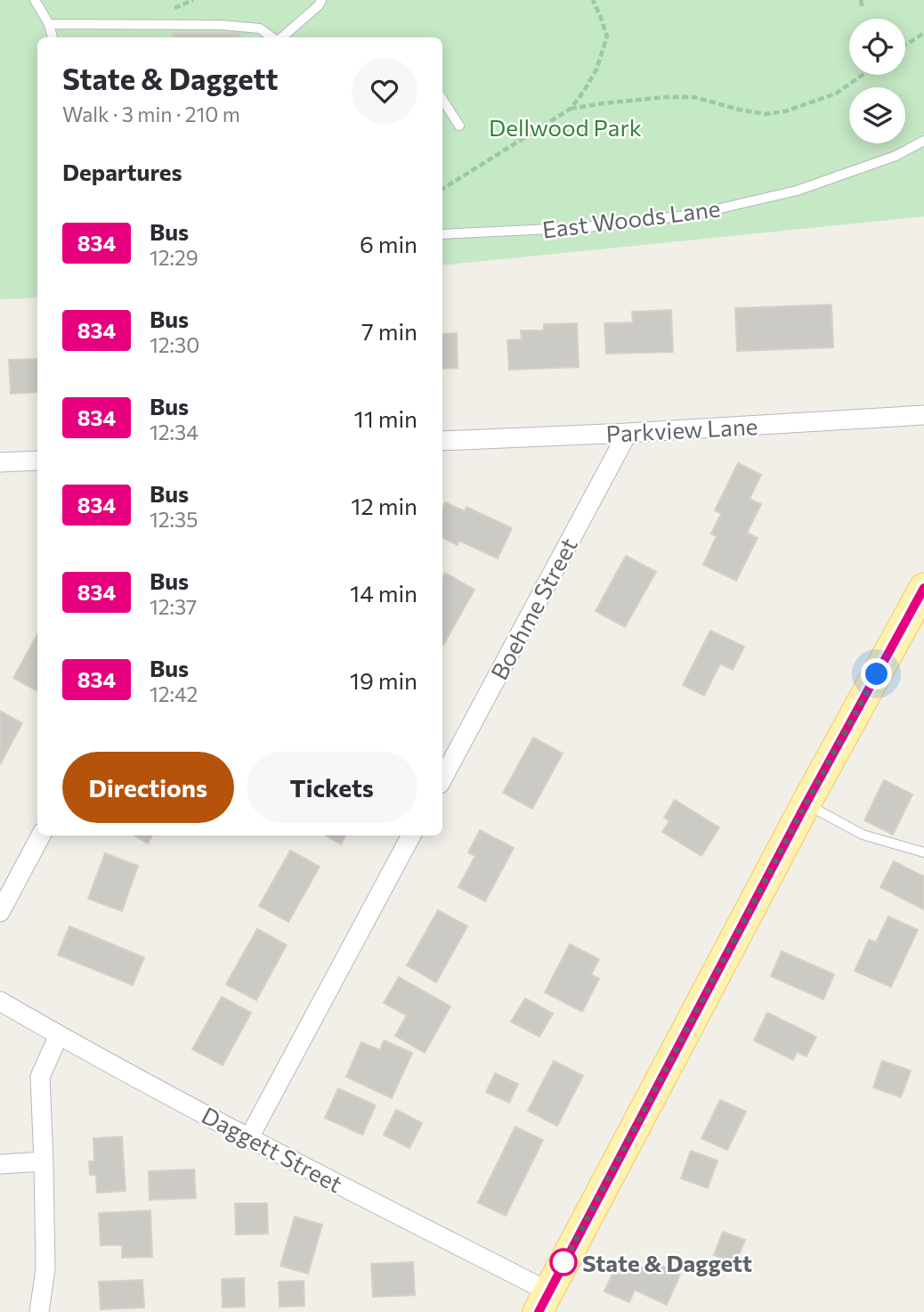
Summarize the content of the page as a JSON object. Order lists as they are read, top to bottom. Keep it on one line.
{"streets":{"street":["Parkview Lane","Boehme Street","Daggett Street"],"lane":["East Woods Lane"]},"crossings":[["Parkview Lane","Boehme Street"]],"parks":["Dellwood Park"],"places":["State & Daggett"],"lines":["bus line 834"],"page":{"heading":[["State & Daggett","Walk · 3 min · 210 m"],"Departures"],"list":[{"mark":"834","name":"Bus","note":"12:29","value":"6 min"},{"mark":"834","name":"Bus","note":"12:30","value":"7 min"},{"mark":"834","name":"Bus","note":"12:34","value":"11 min"},{"mark":"834","name":"Bus","note":"12:35","value":"12 min"},{"mark":"834","name":"Bus","note":"12:37","value":"14 min"},{"mark":"834","name":"Bus","note":"12:42","value":"19 min"}],"buttons":["Directions","Tickets"]}}
